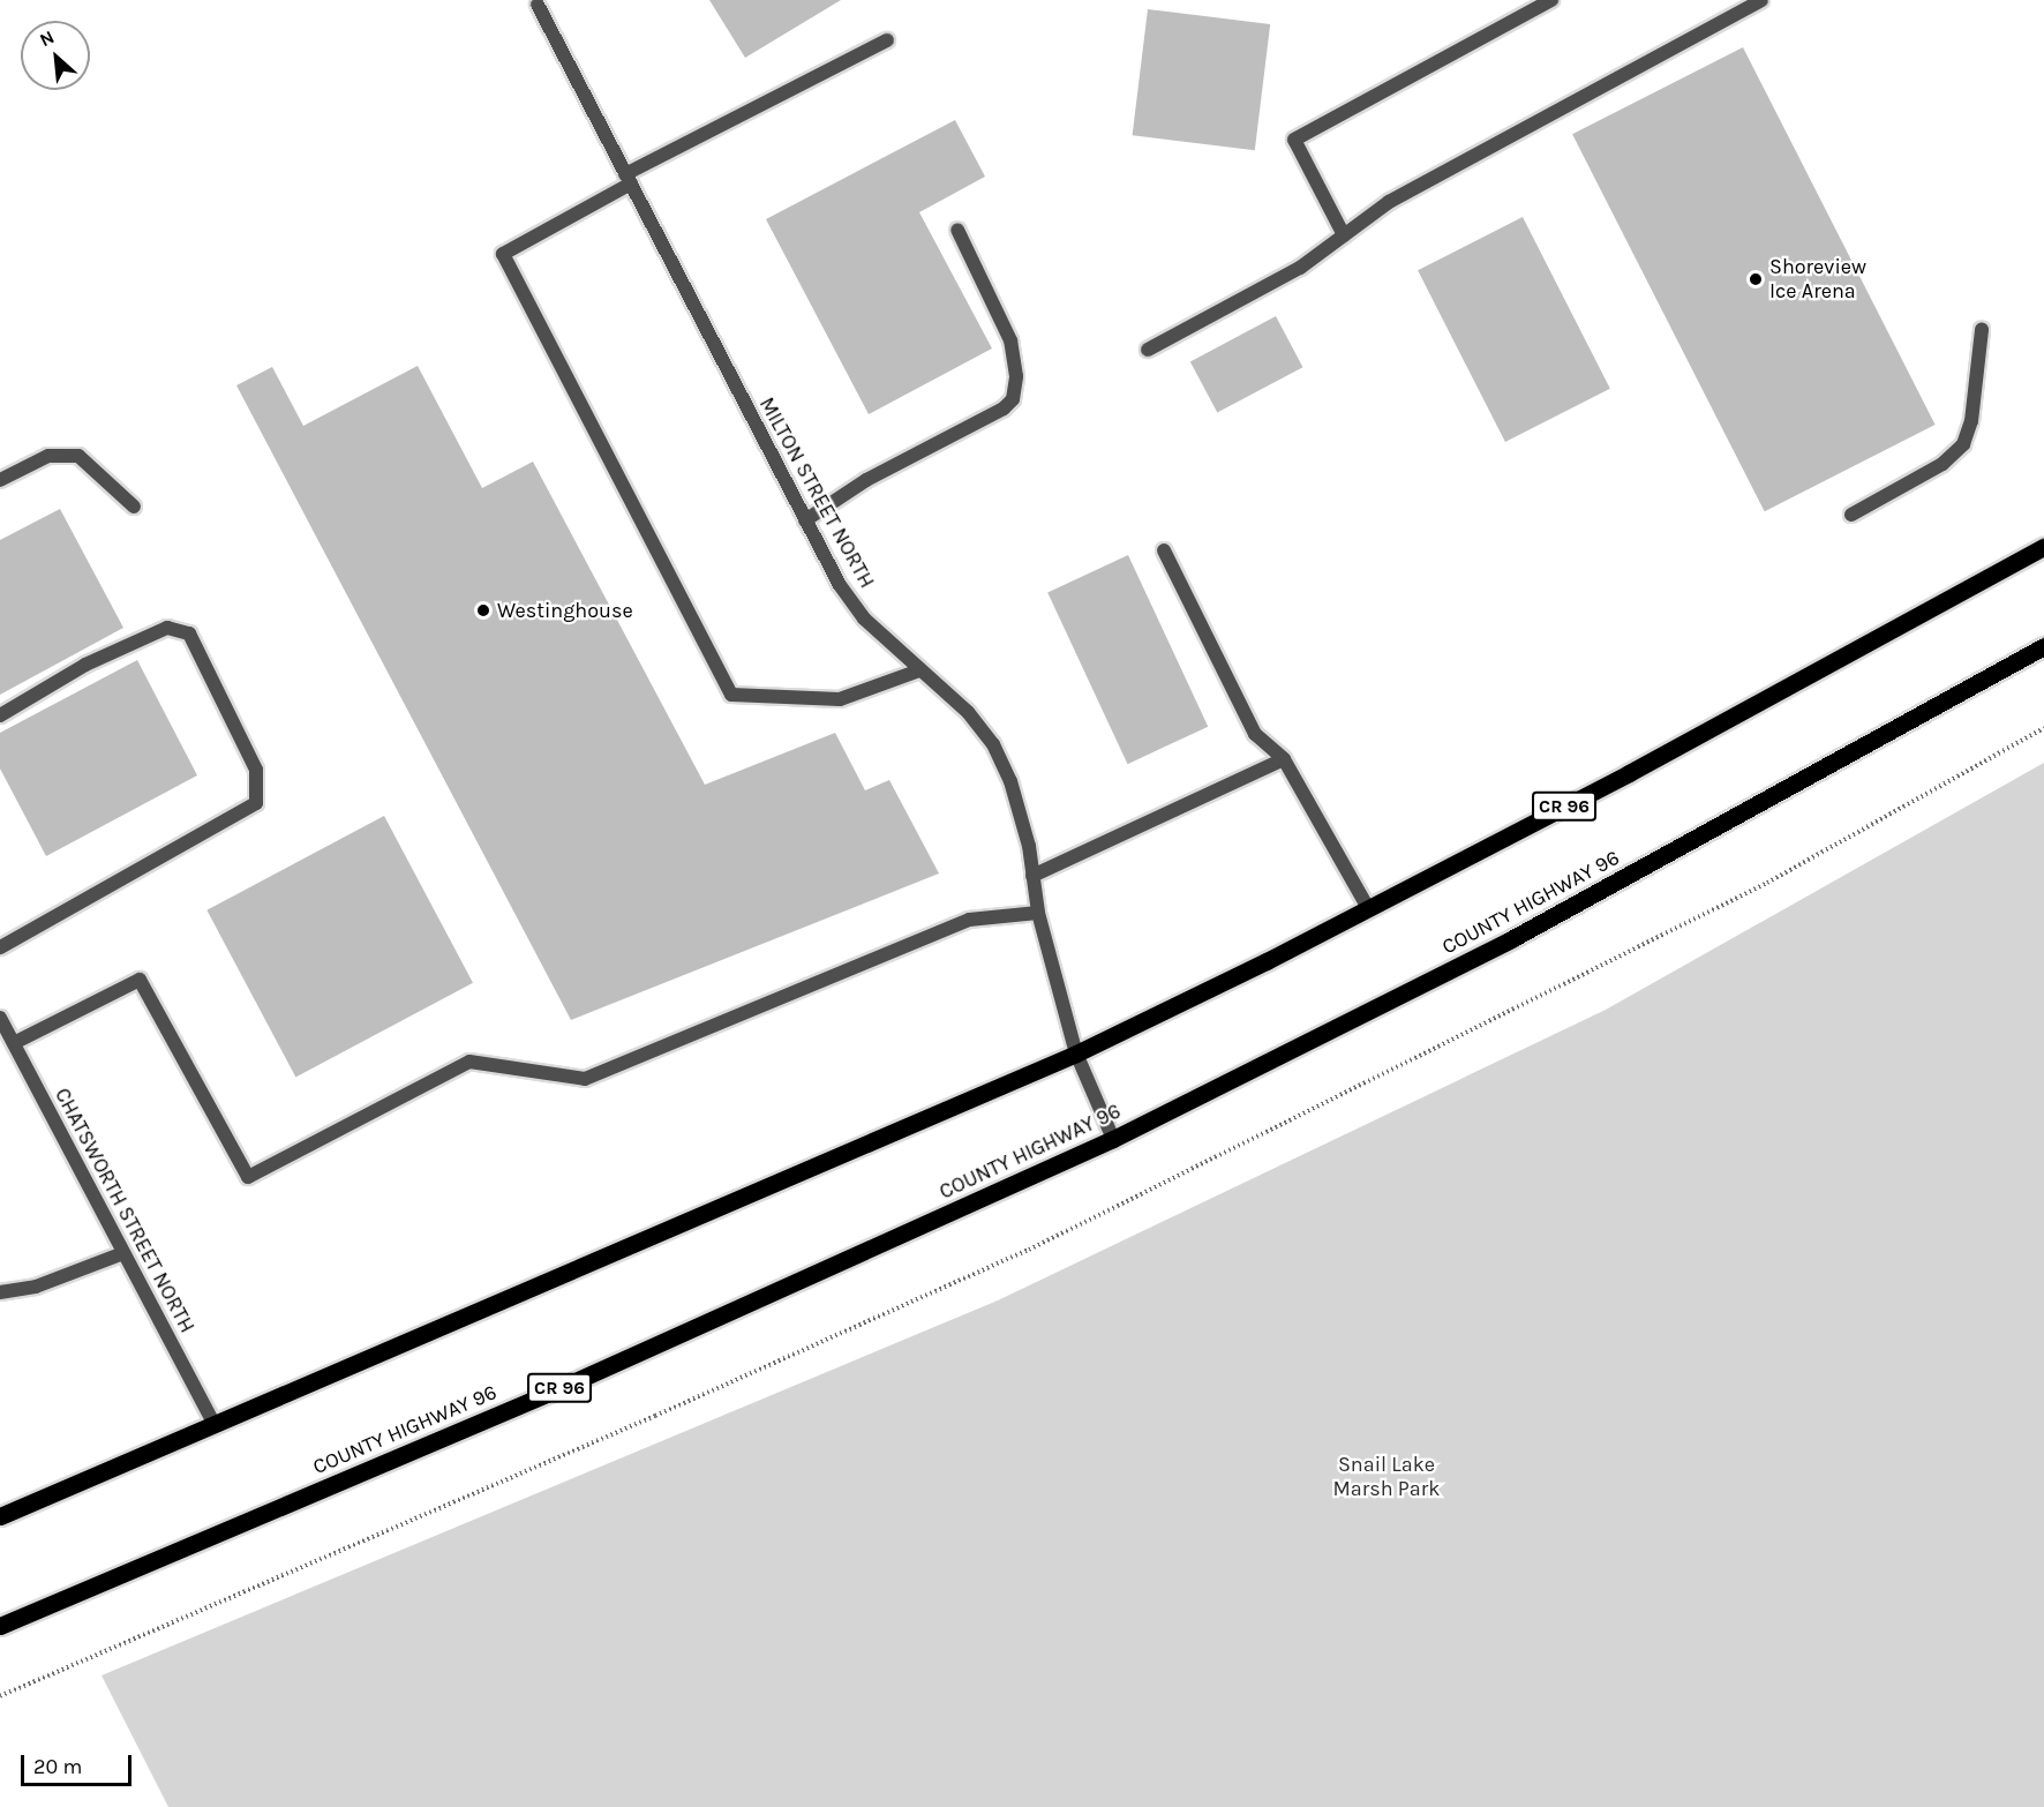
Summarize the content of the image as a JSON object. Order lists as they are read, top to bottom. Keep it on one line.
{"streets":{"main road":["CR 96","COUNTY HIGHWAY 96"],"street":["MILTON STREET NORTH","CHATSWORTH STREET NORTH"]},"crossings":[["MILTON STREET NORTH","CR 96"],["MILTON STREET NORTH","COUNTY HIGHWAY 96"],["CR 96","CHATSWORTH STREET NORTH"]],"parks":["Snail Lake Marsh Park"],"places":["Shoreview Ice Arena","Westinghouse"],"scale_bar":"20 m","north":"top left"}
